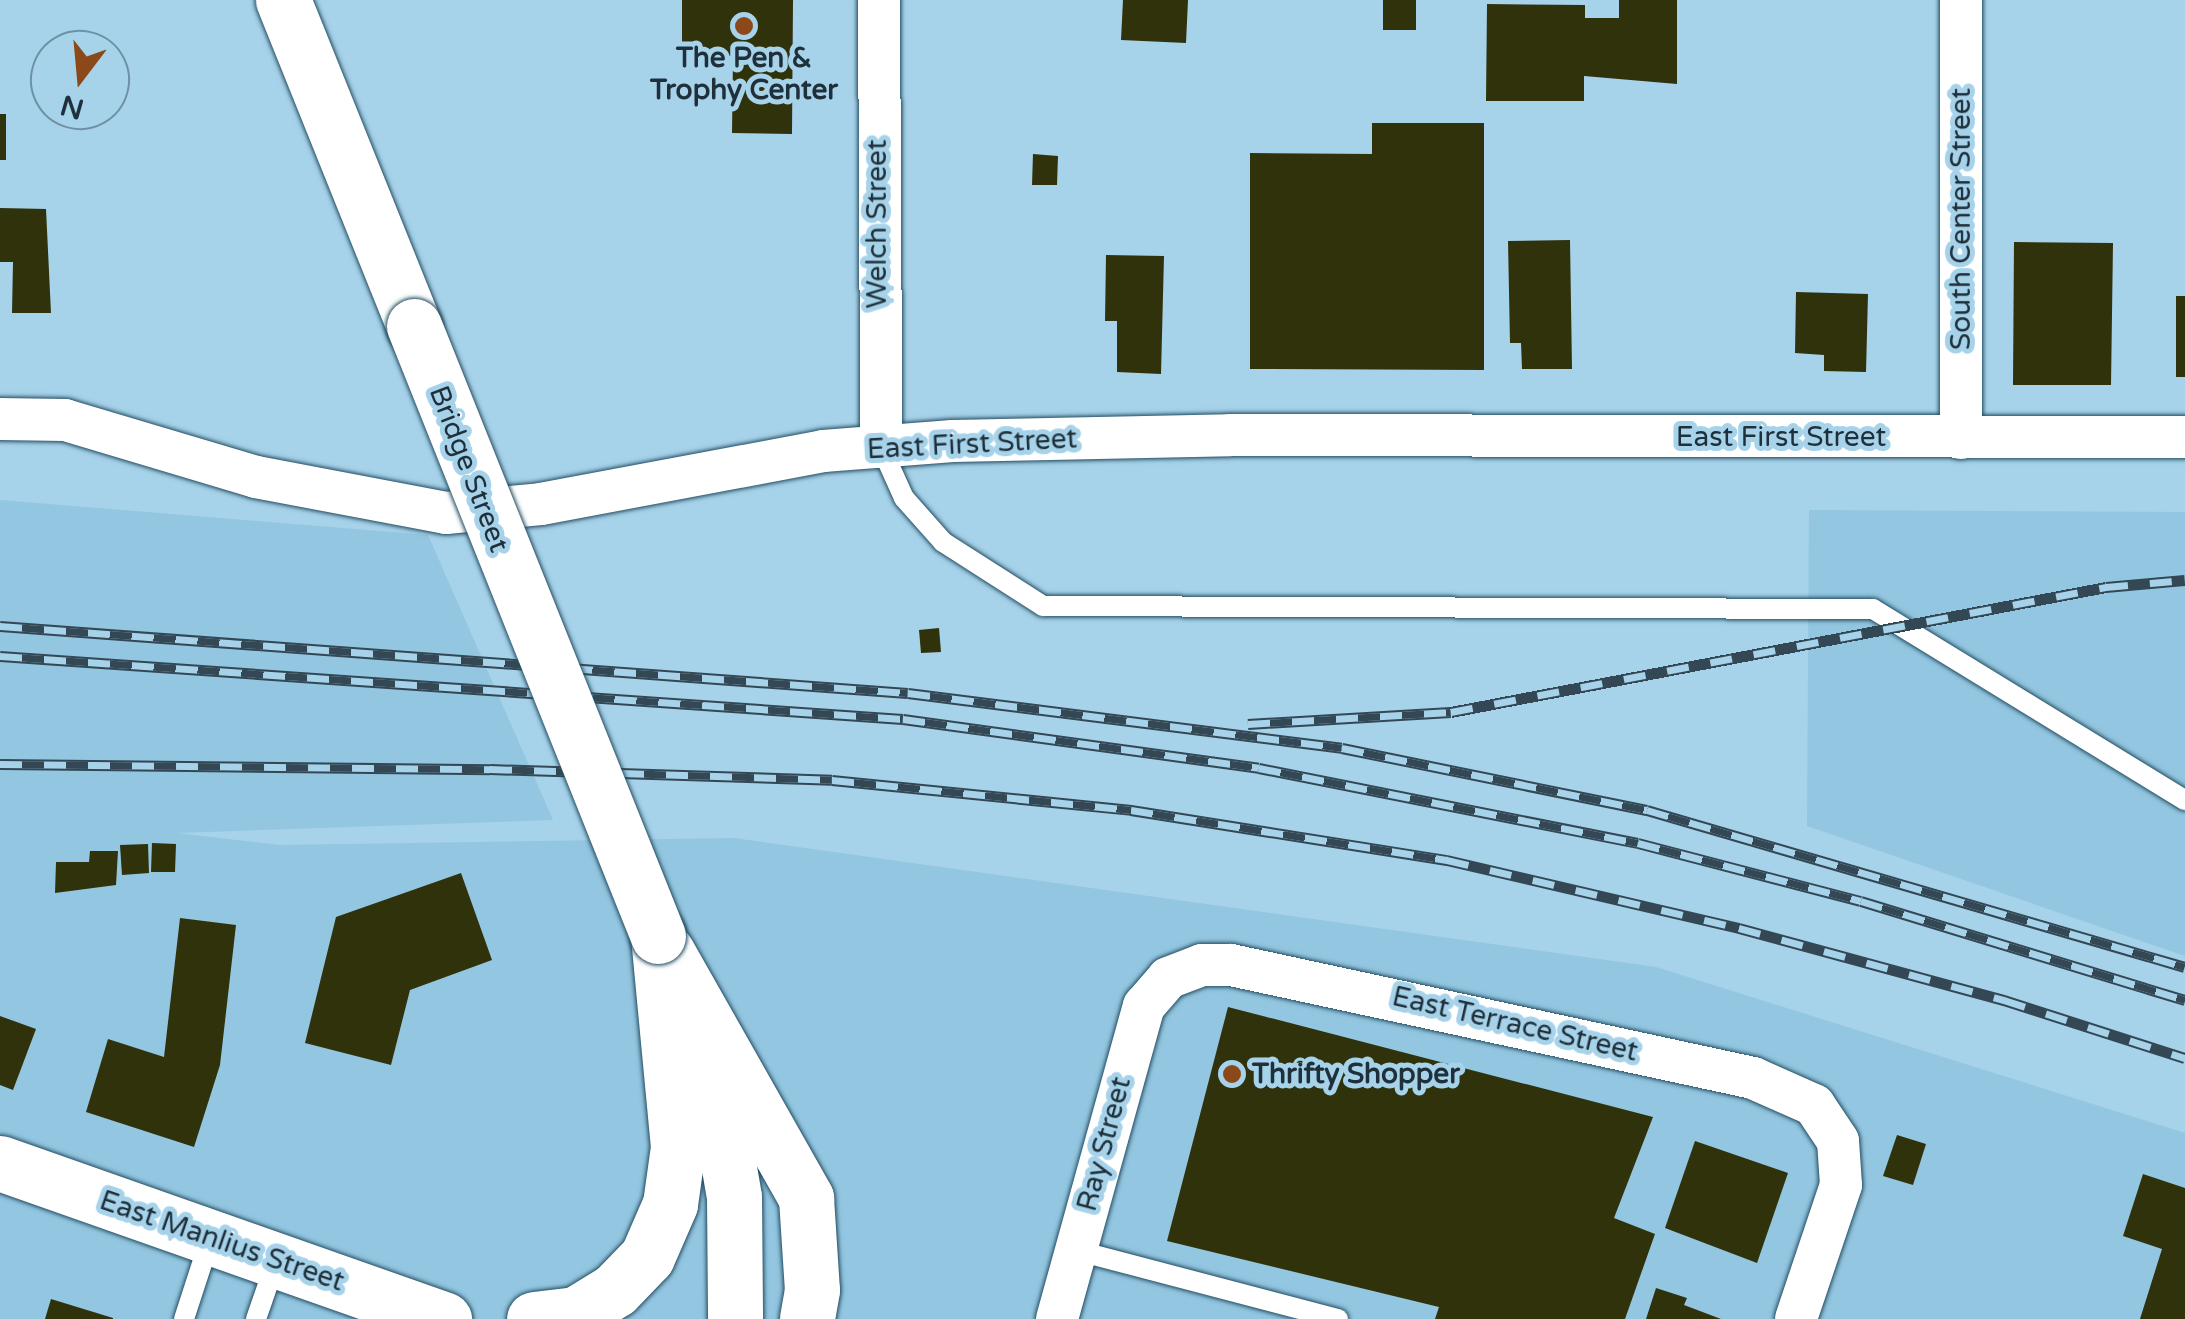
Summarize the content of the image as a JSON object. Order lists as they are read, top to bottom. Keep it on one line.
{"streets":{"main road":["Bridge Street","East Manlius Street"],"street":["South Center Street","Welch Street","East First Street","East Terrace Street","Ray Street"]},"crossings":[["South Center Street","East First Street"],["Welch Street","East First Street"],["East Terrace Street","Ray Street"]],"places":["The Pen & Trophy Center","Thrifty Shopper"],"north":"bottom"}
